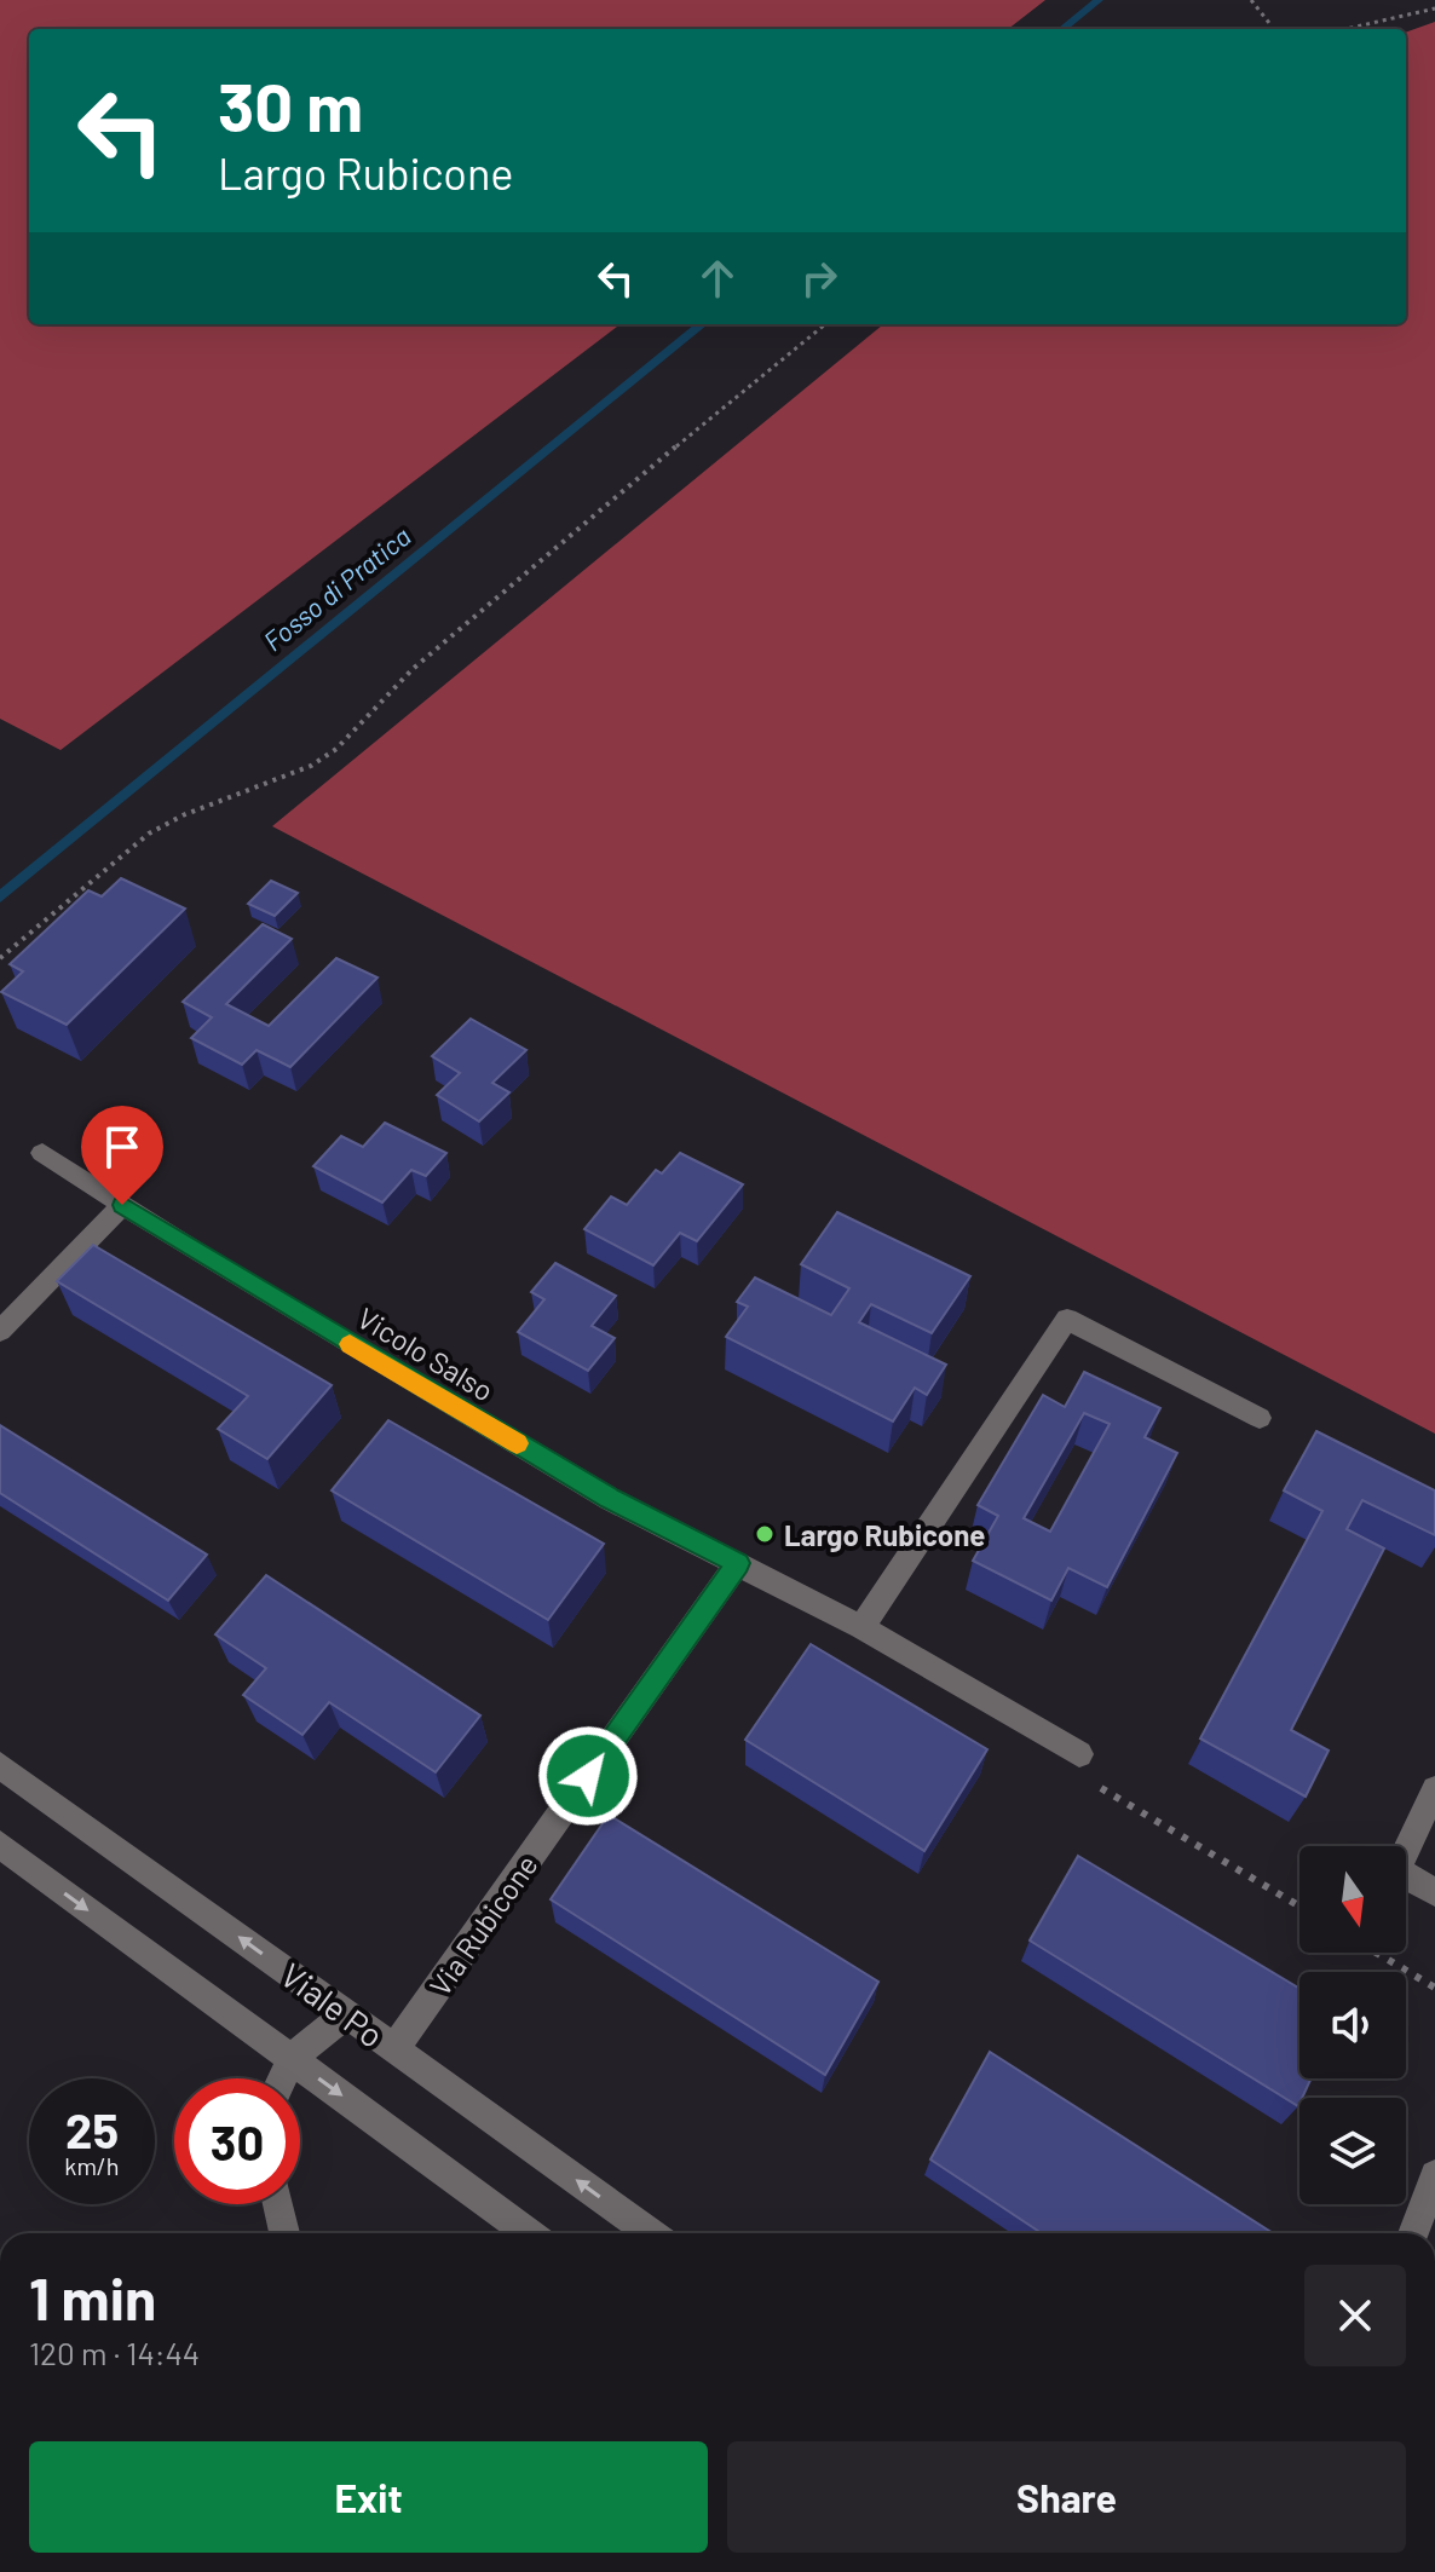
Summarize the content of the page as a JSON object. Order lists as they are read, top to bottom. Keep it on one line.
{"streets":{"street":["Vicolo Salso","Via Rubicone","Viale Po"]},"crossings":[["Vicolo Salso","Via Rubicone"],["Via Rubicone","Viale Po"]],"water":["Fosso di Pratica"],"places":["Largo Rubicone"],"north":"bottom","page":{"turn":["30 m","Largo Rubicone"],"speed":"25 km/h","limit":"30","heading":["1 min","120 m · 14:44"],"buttons":["Exit","Share"]}}
